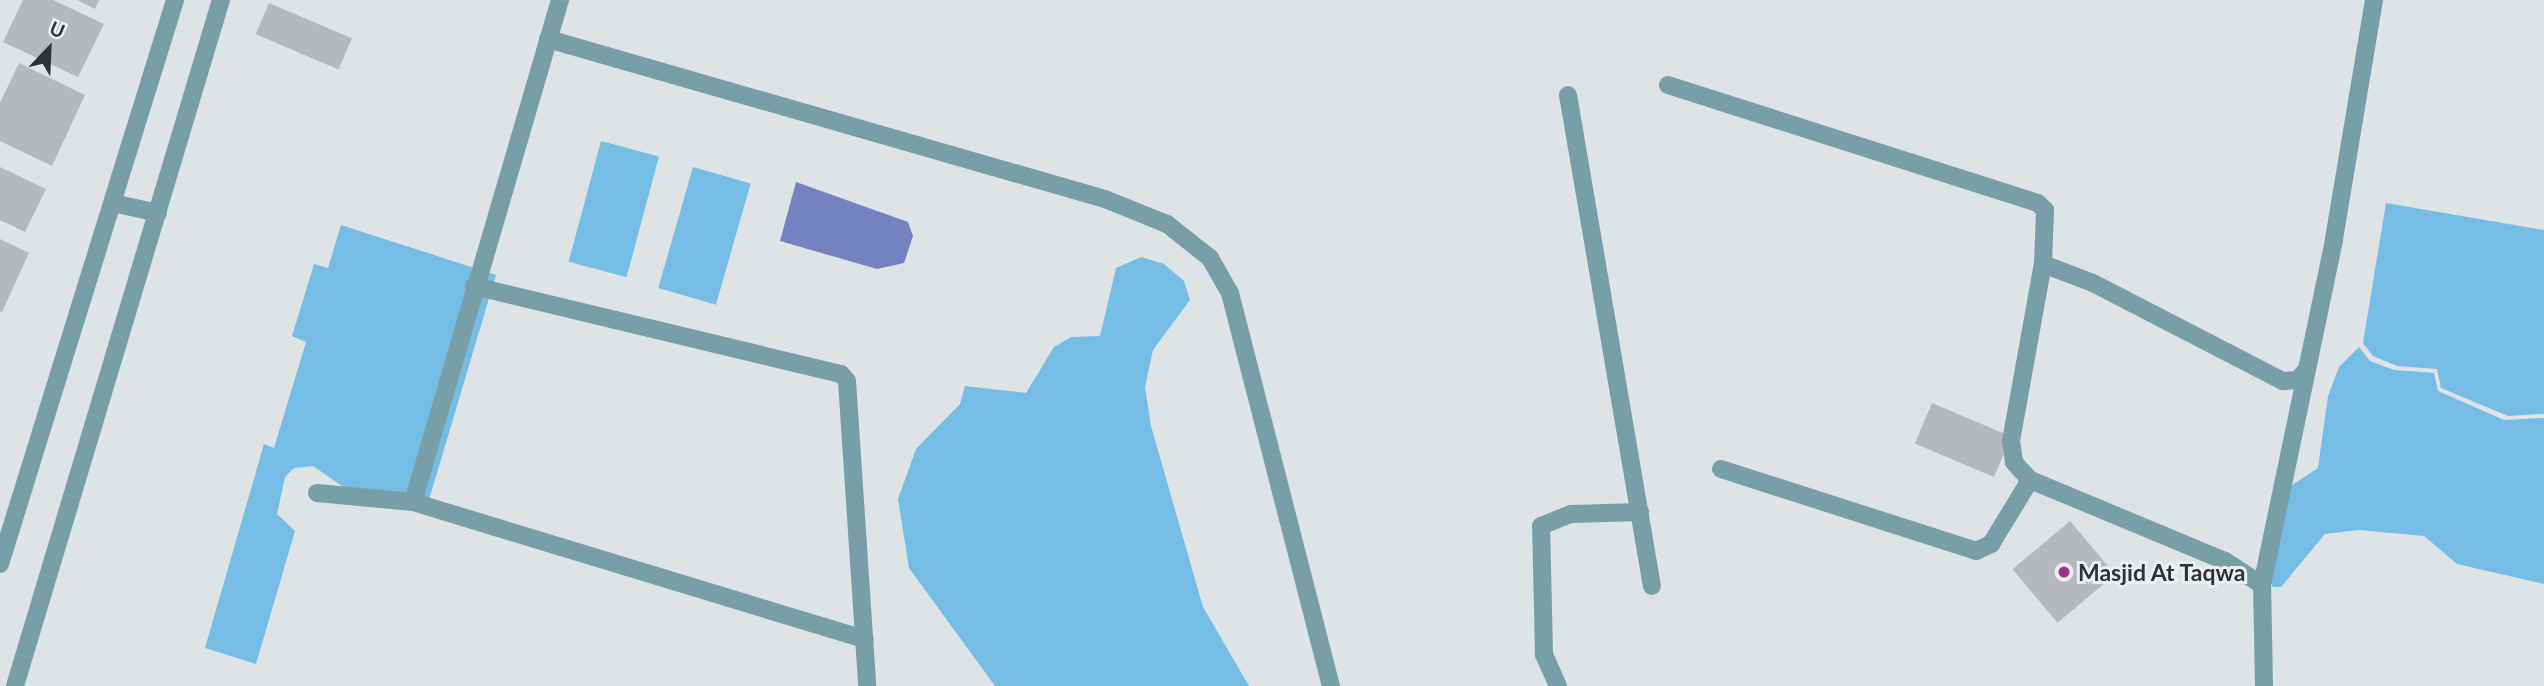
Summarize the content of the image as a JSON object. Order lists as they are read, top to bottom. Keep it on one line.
{"places":["Masjid At Taqwa"],"north":"top right"}
